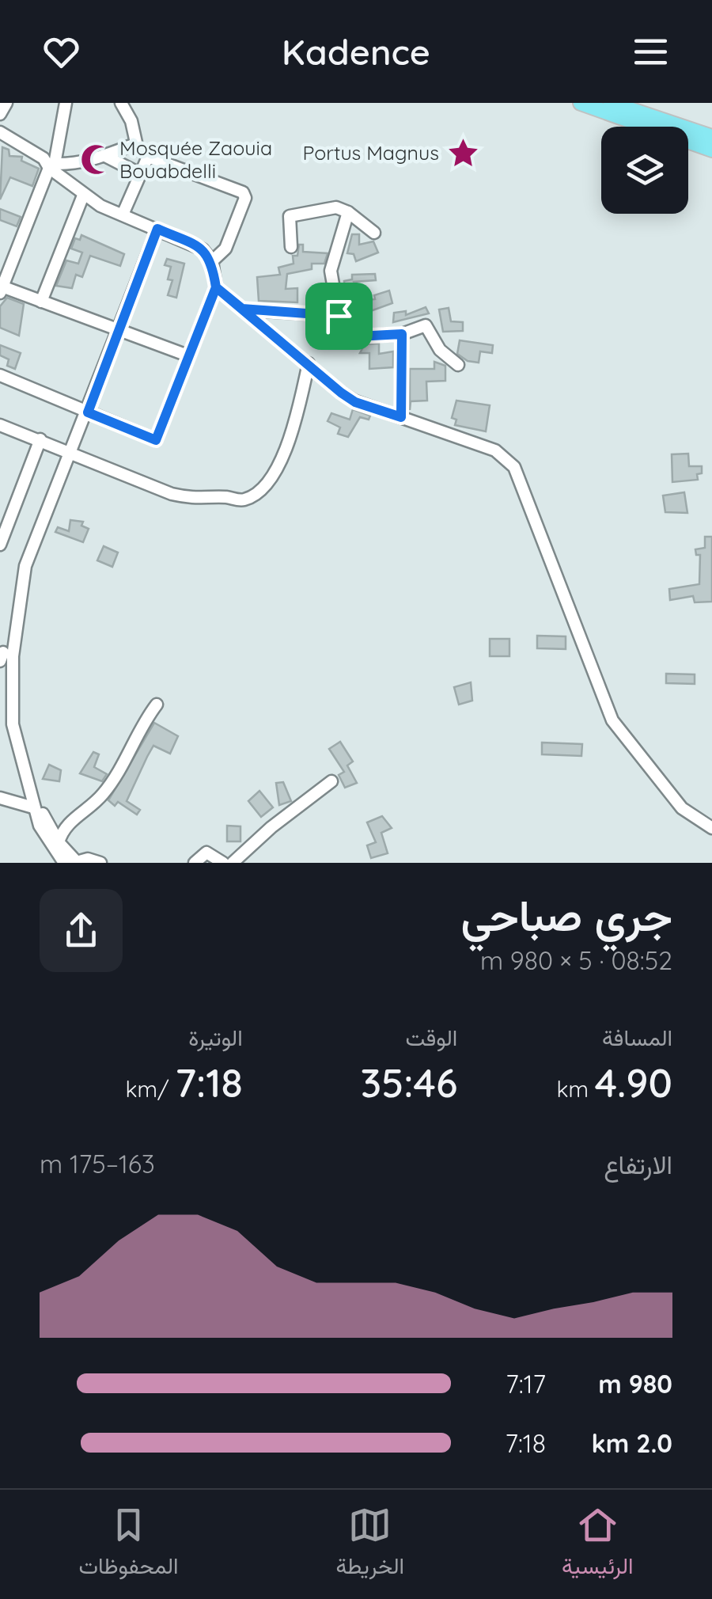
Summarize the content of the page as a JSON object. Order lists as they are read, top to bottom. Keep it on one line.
{"places":{"place":["Portus Magnus"],"mosque":["Mosquée Zaouia Bouabdelli"]},"page":{"header":"Kadence","heading":["جري صباحي","08:52 · 5 × 980 m"],"stats":[["المسافة","4.90 km"],["الوقت","35:46"],["الوتيرة","7:18 /km"]],"chart":["الارتفاع","163–175 m"],"list":[{"name":"980 m","note":"7:17"},{"name":"2.0 km","note":"7:18"}],"tabs":["الرئيسية","الخريطة","المحفوظات"]}}
